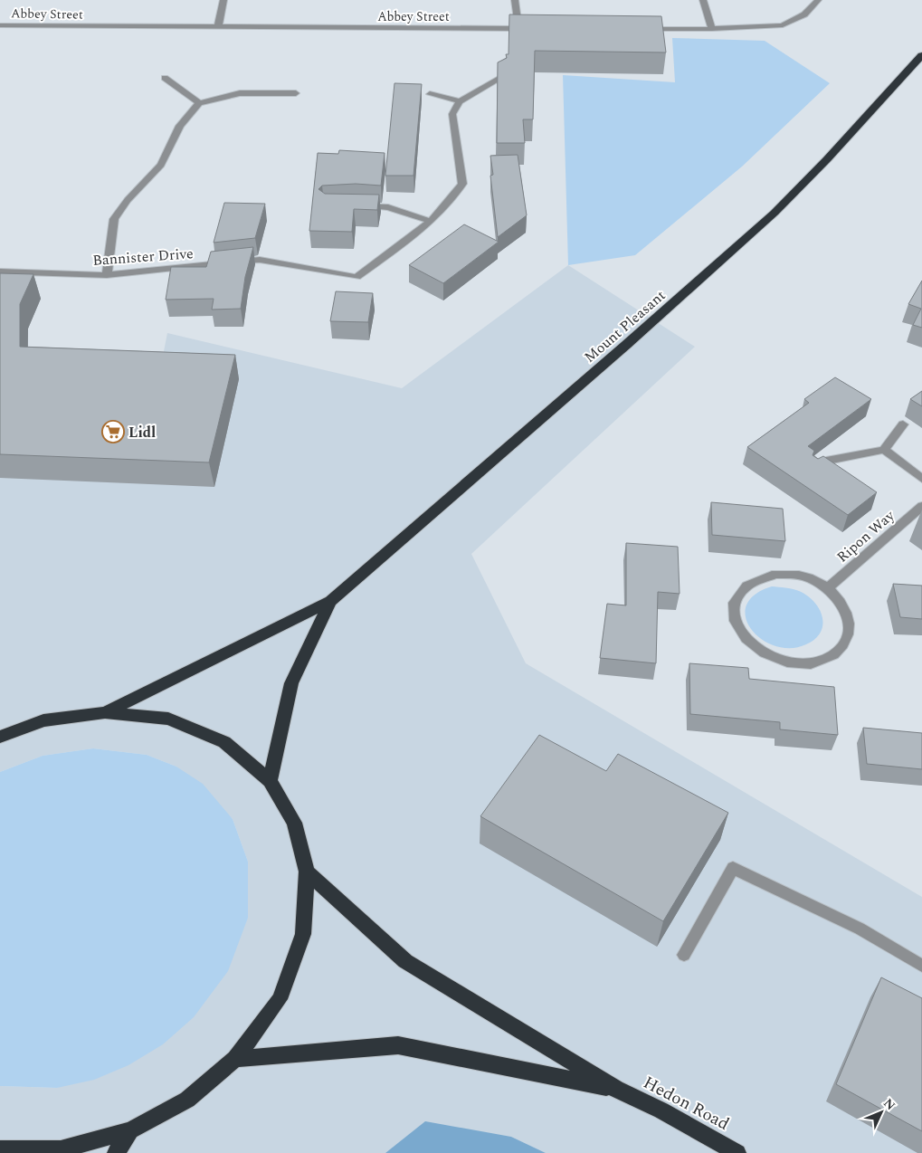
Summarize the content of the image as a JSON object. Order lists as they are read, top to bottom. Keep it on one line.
{"streets":{"highway":["Mount Pleasant","Hedon Road"],"street":["Abbey Street","Bannister Drive","Ripon Way"]},"places":{"supermarket":["Lidl"]},"north":"top right"}
